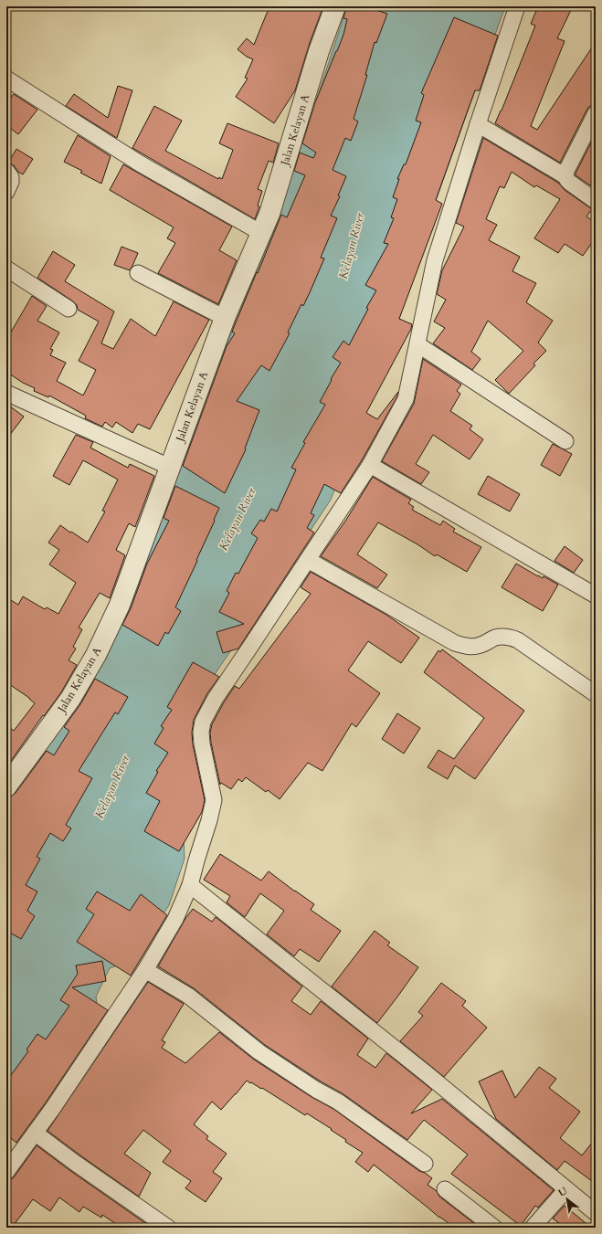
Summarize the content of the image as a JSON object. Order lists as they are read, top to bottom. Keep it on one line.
{"streets":{"street":["Jalan Kelayan A"]},"water":["Kelayan River"],"north":"top left"}
